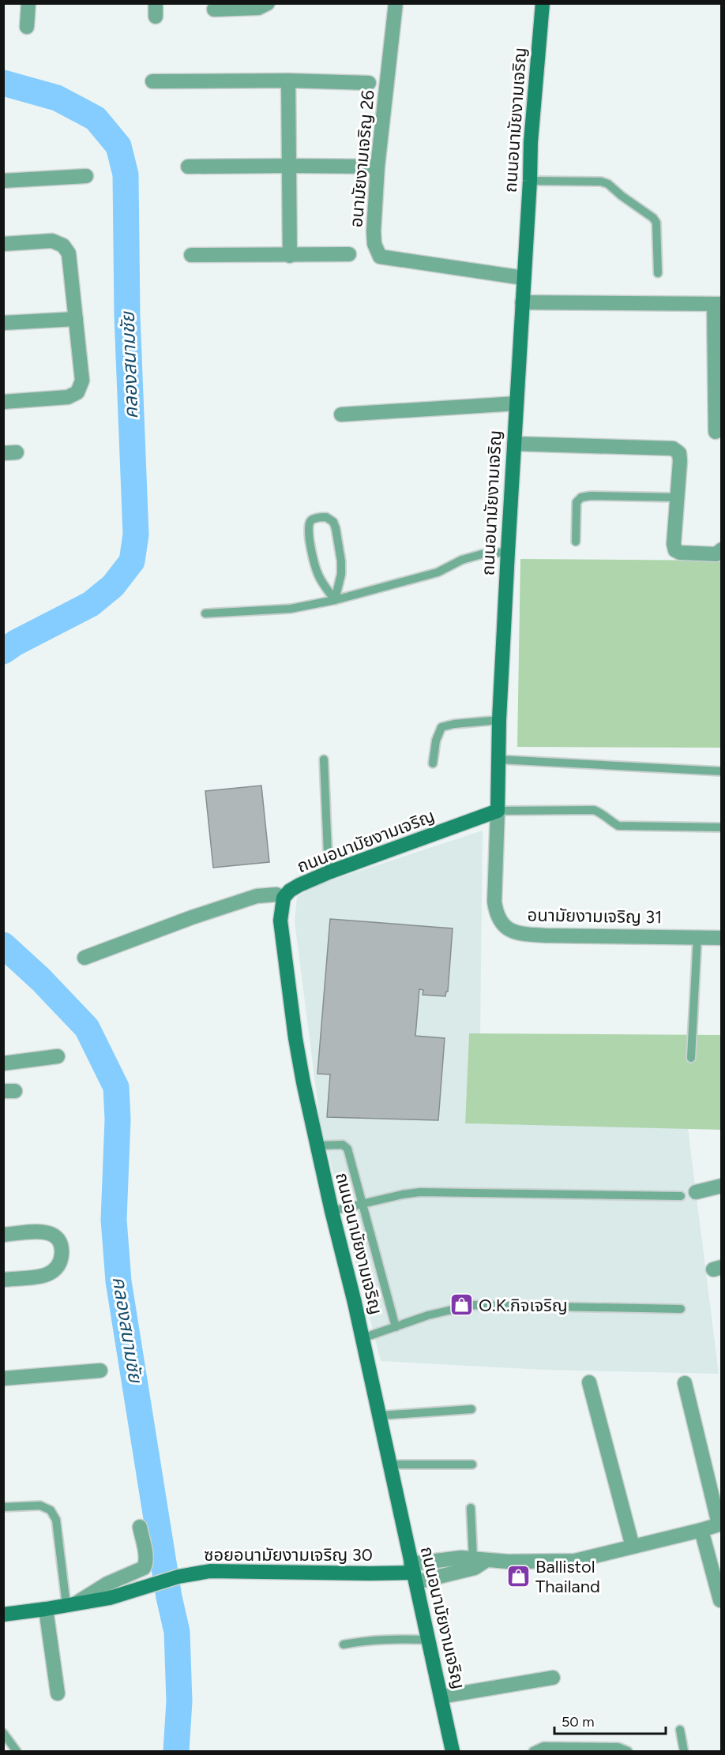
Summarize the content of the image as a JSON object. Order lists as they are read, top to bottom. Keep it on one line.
{"streets":{"street":["ถนนอนามัยงามเจริญ","อนามัยงามเจริญ 26","อนามัยงามเจริญ 31","ซอยอนามัยงามเจริญ 30"]},"crossings":[["ถนนอนามัยงามเจริญ","อนามัยงามเจริญ 26"],["ถนนอนามัยงามเจริญ","อนามัยงามเจริญ 31"],["ถนนอนามัยงามเจริญ","ซอยอนามัยงามเจริญ 30"]],"water":["คลองสนามชัย"],"places":{"shop":["O.K.กิจเจริญ","Ballistol Thailand"]},"scale_bar":"50 m"}
